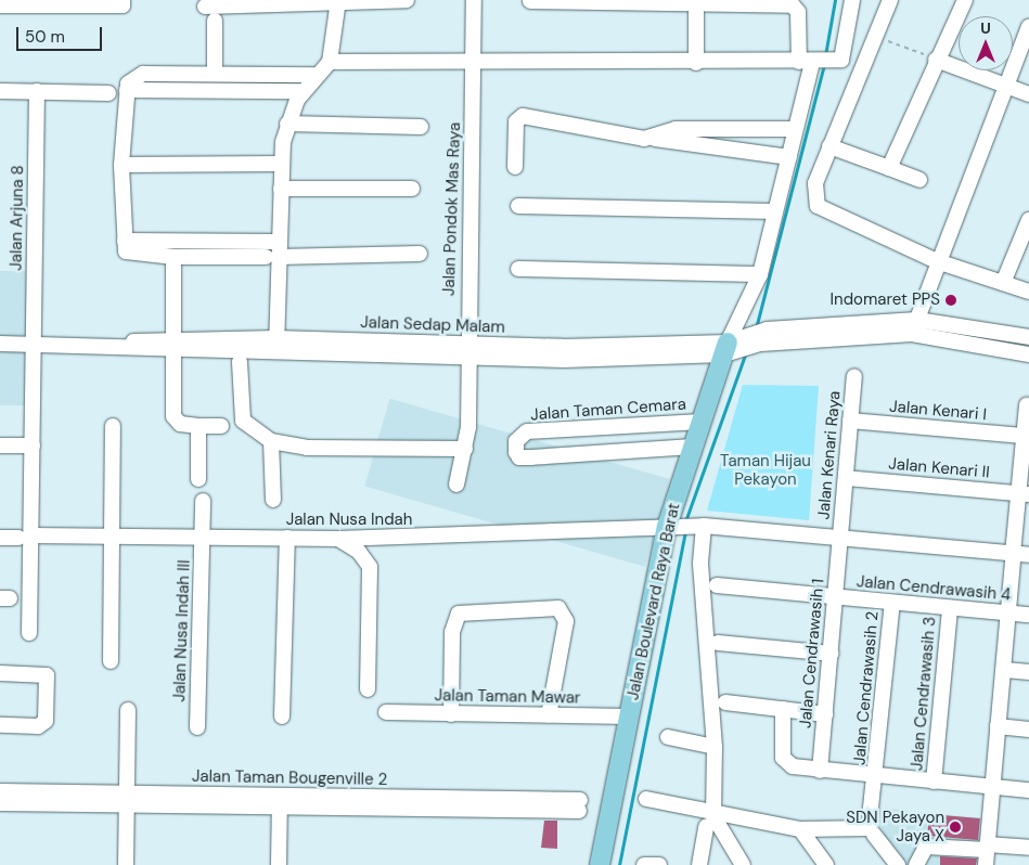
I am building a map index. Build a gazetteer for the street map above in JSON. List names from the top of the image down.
{
  "streets": {
    "main road": ["Jalan Boulevard Raya Barat"],
    "street": [
      "Jalan Pondok Mas Raya",
      "Jalan Arjuna 8",
      "Jalan Sedap Malam",
      "Jalan Taman Cemara",
      "Jalan Kenari I",
      "Jalan Kenari Raya",
      "Jalan Kenari II",
      "Jalan Nusa Indah",
      "Jalan Cendrawasih 4",
      "Jalan Nusa Indah III",
      "Jalan Cendrawasih 1",
      "Jalan Cendrawasih 2",
      "Jalan Cendrawasih 3",
      "Jalan Taman Mawar",
      "Jalan Taman Bougenville 2"
    ]
  },
  "crossings": [
    ["Jalan Pondok Mas Raya", "Jalan Sedap Malam"],
    ["Jalan Arjuna 8", "Jalan Sedap Malam"],
    ["Jalan Arjuna 8", "Jalan Nusa Indah"],
    ["Jalan Sedap Malam", "Jalan Boulevard Raya Barat"],
    ["Jalan Taman Cemara", "Jalan Boulevard Raya Barat"],
    ["Jalan Kenari I", "Jalan Kenari Raya"],
    ["Jalan Kenari Raya", "Jalan Kenari II"],
    ["Jalan Kenari Raya", "Jalan Nusa Indah"],
    ["Jalan Kenari Raya", "Jalan Cendrawasih 1"],
    ["Jalan Nusa Indah", "Jalan Boulevard Raya Barat"],
    ["Jalan Nusa Indah", "Jalan Nusa Indah III"],
    ["Jalan Nusa Indah", "Jalan Cendrawasih 1"],
    ["Jalan Cendrawasih 4", "Jalan Cendrawasih 1"],
    ["Jalan Cendrawasih 4", "Jalan Cendrawasih 2"],
    ["Jalan Cendrawasih 4", "Jalan Cendrawasih 3"],
    ["Jalan Boulevard Raya Barat", "Jalan Taman Mawar"]
  ],
  "parks": ["Taman Hijau Pekayon"],
  "places": ["Indomaret PPS", "SDN Pekayon Jaya X"],
  "scale_bar": "50 m",
  "north": "top"
}
